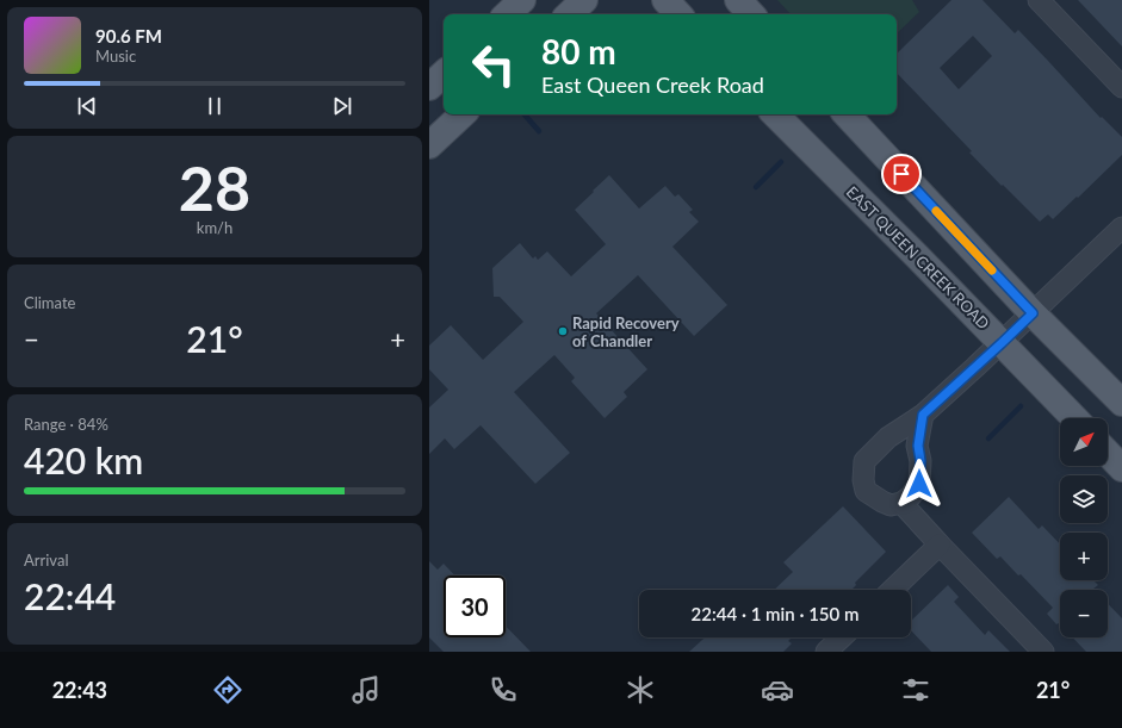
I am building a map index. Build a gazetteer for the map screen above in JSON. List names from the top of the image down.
{
  "streets": {
    "main road": ["EAST QUEEN CREEK ROAD"]
  },
  "places": ["Rapid Recovery of Chandler"],
  "north": "top right",
  "page": {
    "turn": ["80 m", "East Queen Creek Road"],
    "song": ["90.6 FM", "Music"],
    "tile": [
      ["28", "km/h"],
      "Climate",
      ["Range · 84%", "420 km"],
      ["Arrival", "22:44"]
    ],
    "heat": ["−", "21°", "+"],
    "map_buttons": ["+", "−"],
    "limit": "30",
    "trip": "22:44 · 1 min · 150 m",
    "tabs": ["22:43", "21°"]
  }
}
